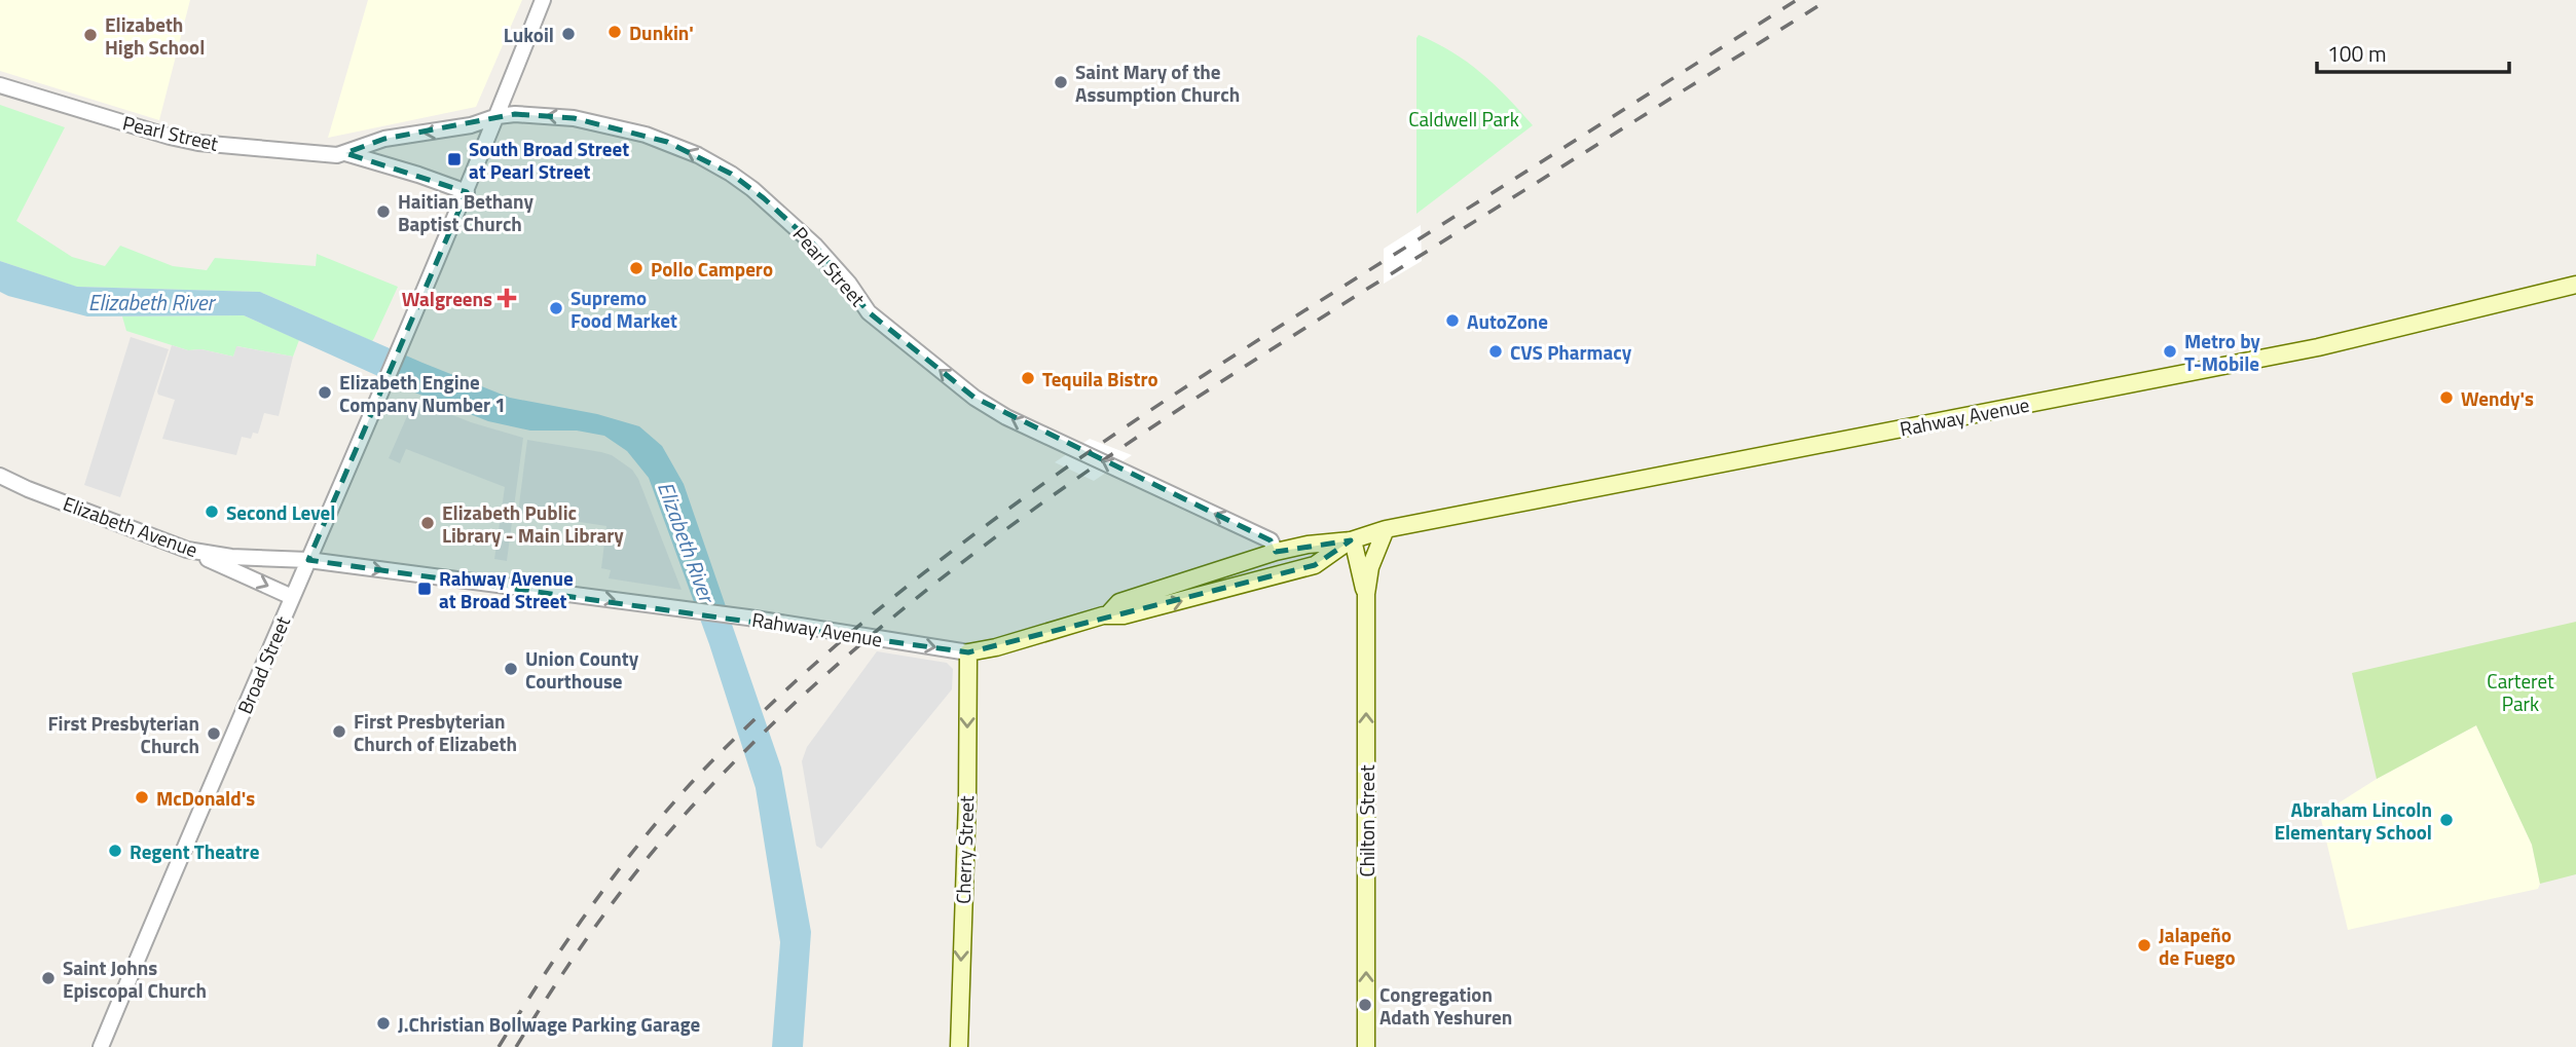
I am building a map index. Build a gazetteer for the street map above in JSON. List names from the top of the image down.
{
  "streets": {
    "main road": ["Rahway Avenue", "Chilton Street", "Cherry Street"],
    "street": ["Pearl Street", "Elizabeth Avenue", "Broad Street"]
  },
  "crossings": [
    ["Pearl Street", "Rahway Avenue"],
    ["Pearl Street", "Broad Street"],
    ["Rahway Avenue", "Elizabeth Avenue"],
    ["Rahway Avenue", "Broad Street"],
    ["Rahway Avenue", "Chilton Street"],
    ["Rahway Avenue", "Cherry Street"],
    ["Elizabeth Avenue", "Broad Street"]
  ],
  "one_way": ["Pearl Street", "Chilton Street", "Cherry Street"],
  "water": ["Elizabeth River"],
  "parks": ["Caldwell Park", "Carteret Park"],
  "places": {
    "other": [
      "Dunkin'",
      "Lukoil",
      "Elizabeth High School",
      "Saint Mary of the Assumption Church",
      "Haitian Bethany Baptist Church",
      "Pollo Campero",
      "Supremo Food Market",
      "AutoZone",
      "CVS Pharmacy",
      "Metro by T-Mobile",
      "Tequila Bistro",
      "Elizabeth Engine Company Number 1",
      "Wendy's",
      "Second Level",
      "Elizabeth Public Library - Main Library",
      "Union County Courthouse",
      "First Presbyterian Church of Elizabeth",
      "First Presbyterian Church",
      "McDonald's",
      "Abraham Lincoln Elementary School",
      "Regent Theatre",
      "Jalapeño de Fuego",
      "Saint Johns Episcopal Church",
      "Congregation Adath Yeshuren",
      "J.Christian Bollwage Parking Garage"
    ],
    "transit": ["South Broad Street at Pearl Street", "Rahway Avenue at Broad Street"],
    "health": ["Walgreens"]
  },
  "scale_bar": "100 m"
}
